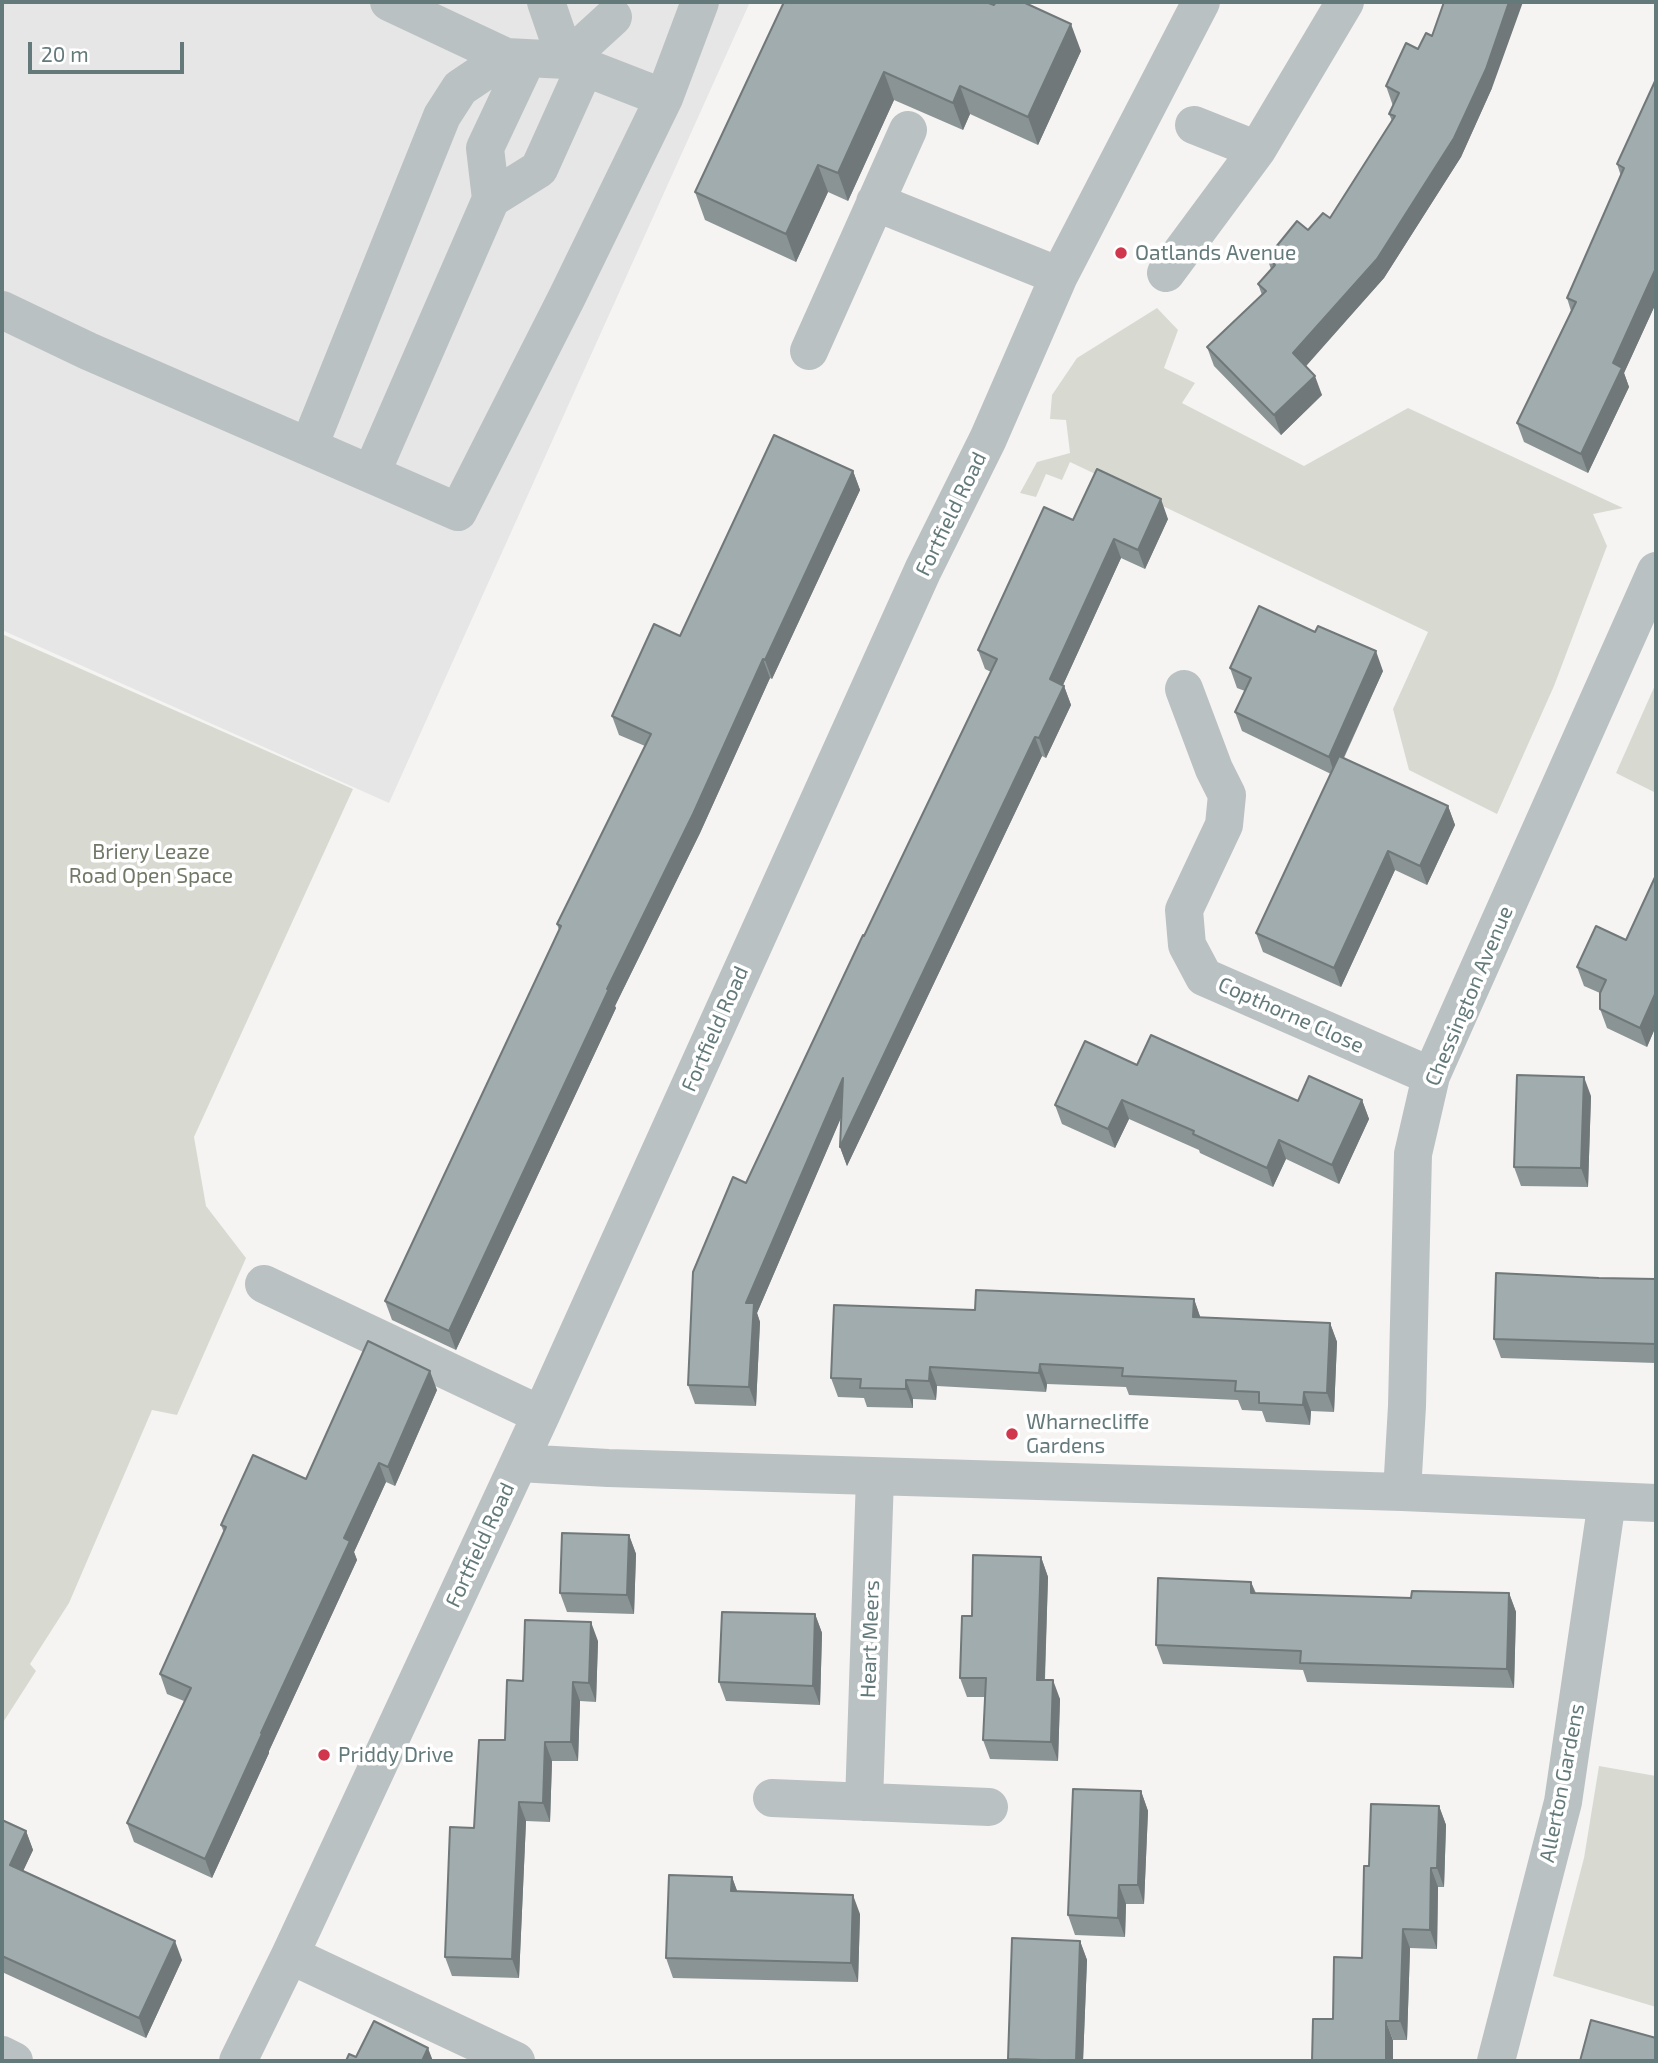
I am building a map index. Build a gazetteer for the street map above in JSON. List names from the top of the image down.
{
  "streets": {
    "street": [
      "Fortfield Road",
      "Chessington Avenue",
      "Copthorne Close",
      "Heart Meers",
      "Allerton Gardens"
    ]
  },
  "crossings": [
    ["Chessington Avenue", "Copthorne Close"]
  ],
  "parks": ["Briery Leaze Road Open Space"],
  "places": ["Oatlands Avenue", "Wharnecliffe Gardens", "Priddy Drive"],
  "scale_bar": "20 m"
}
